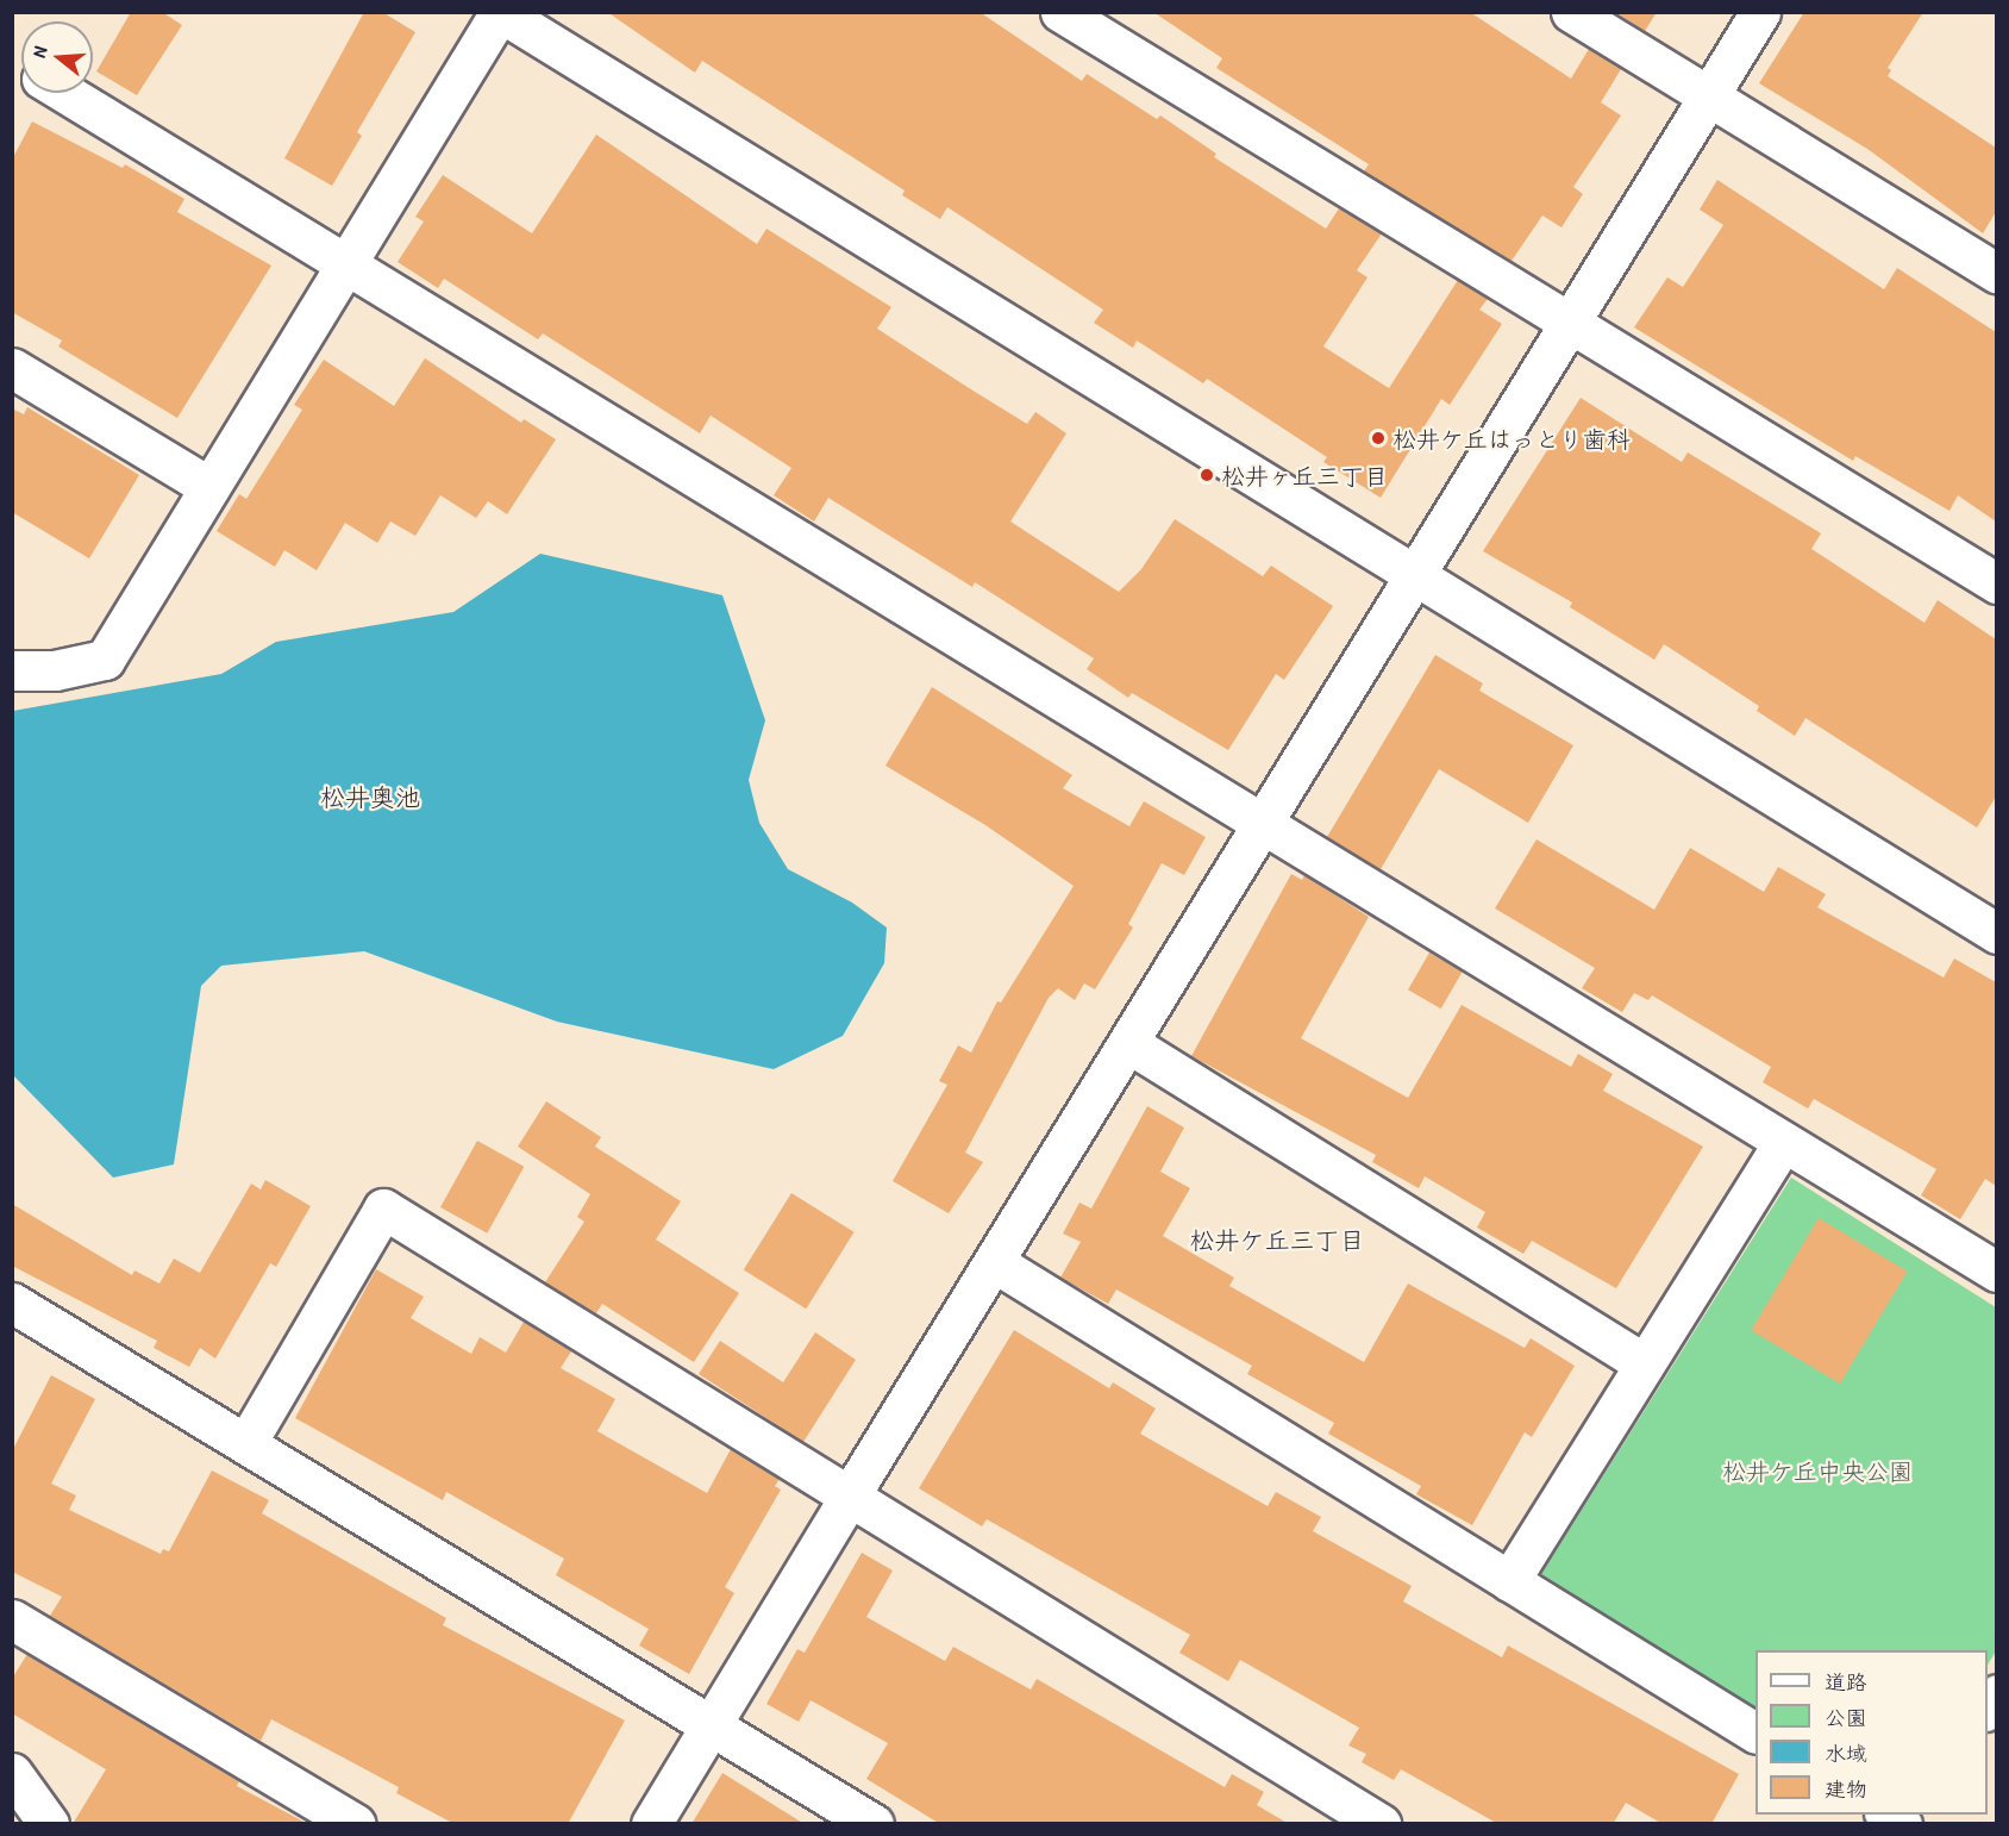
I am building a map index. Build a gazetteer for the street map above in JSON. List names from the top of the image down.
{
  "districts": ["松井奥池", "松井ケ丘三丁目"],
  "parks": ["松井ケ丘中央公園"],
  "places": ["松井ケ丘はっとり歯科", "松井ヶ丘三丁目"],
  "legend": [
    "道路",
    "公園",
    "水域",
    "建物"
  ],
  "north": "left"
}
